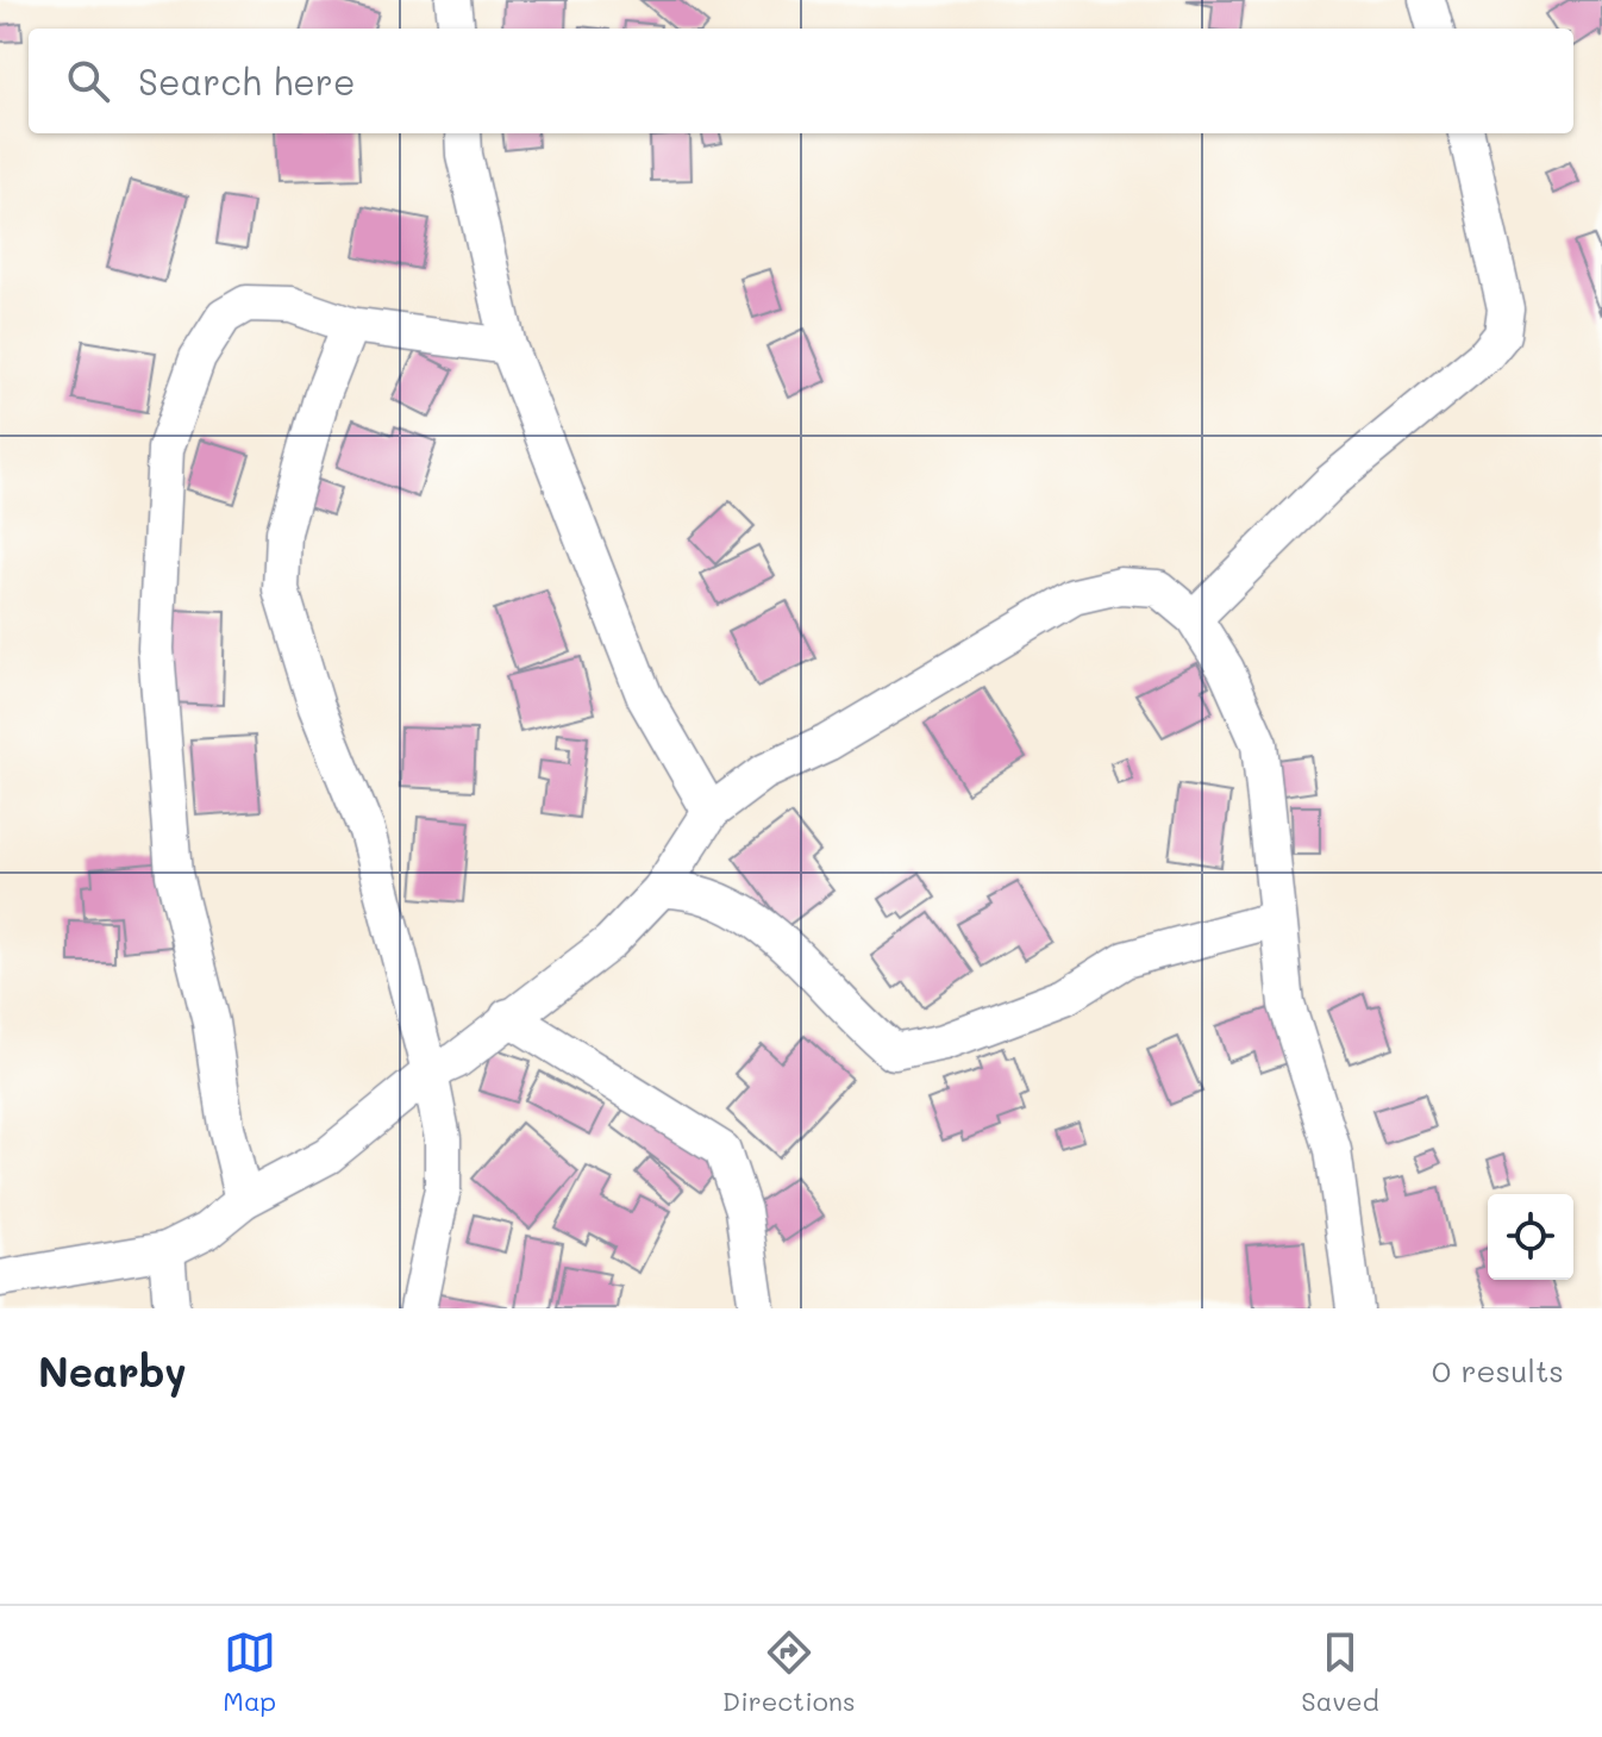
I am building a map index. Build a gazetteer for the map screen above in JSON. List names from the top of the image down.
{
  "page": {
    "search": "Search here",
    "heading": ["Nearby", "0 results"],
    "nav": ["Map", "Directions", "Saved"]
  }
}
